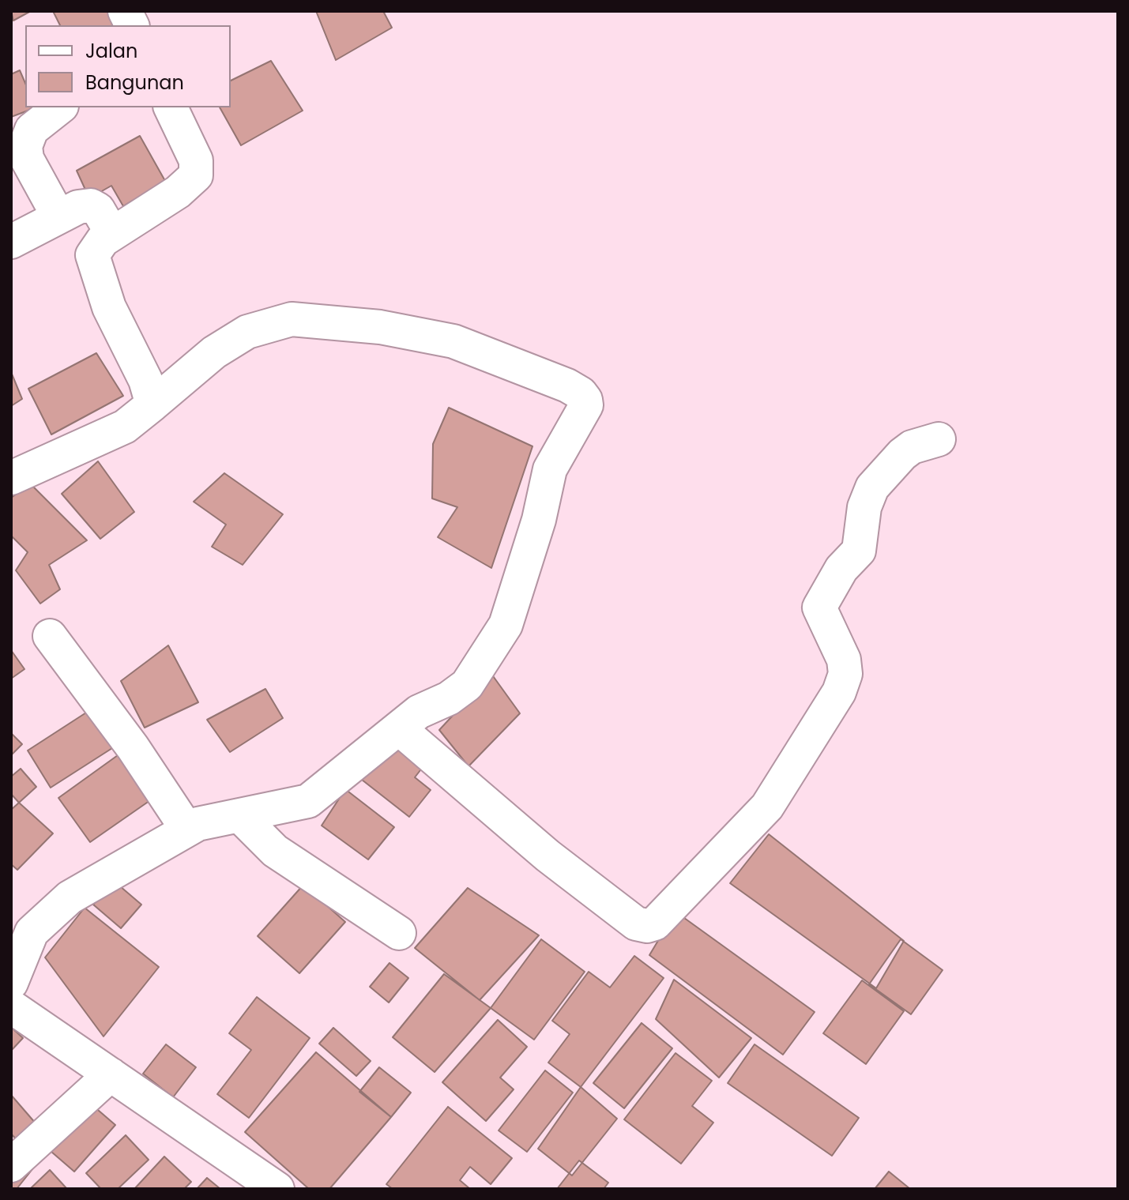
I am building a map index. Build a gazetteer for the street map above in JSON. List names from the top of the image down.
{
  "legend": ["Jalan", "Bangunan"]
}
